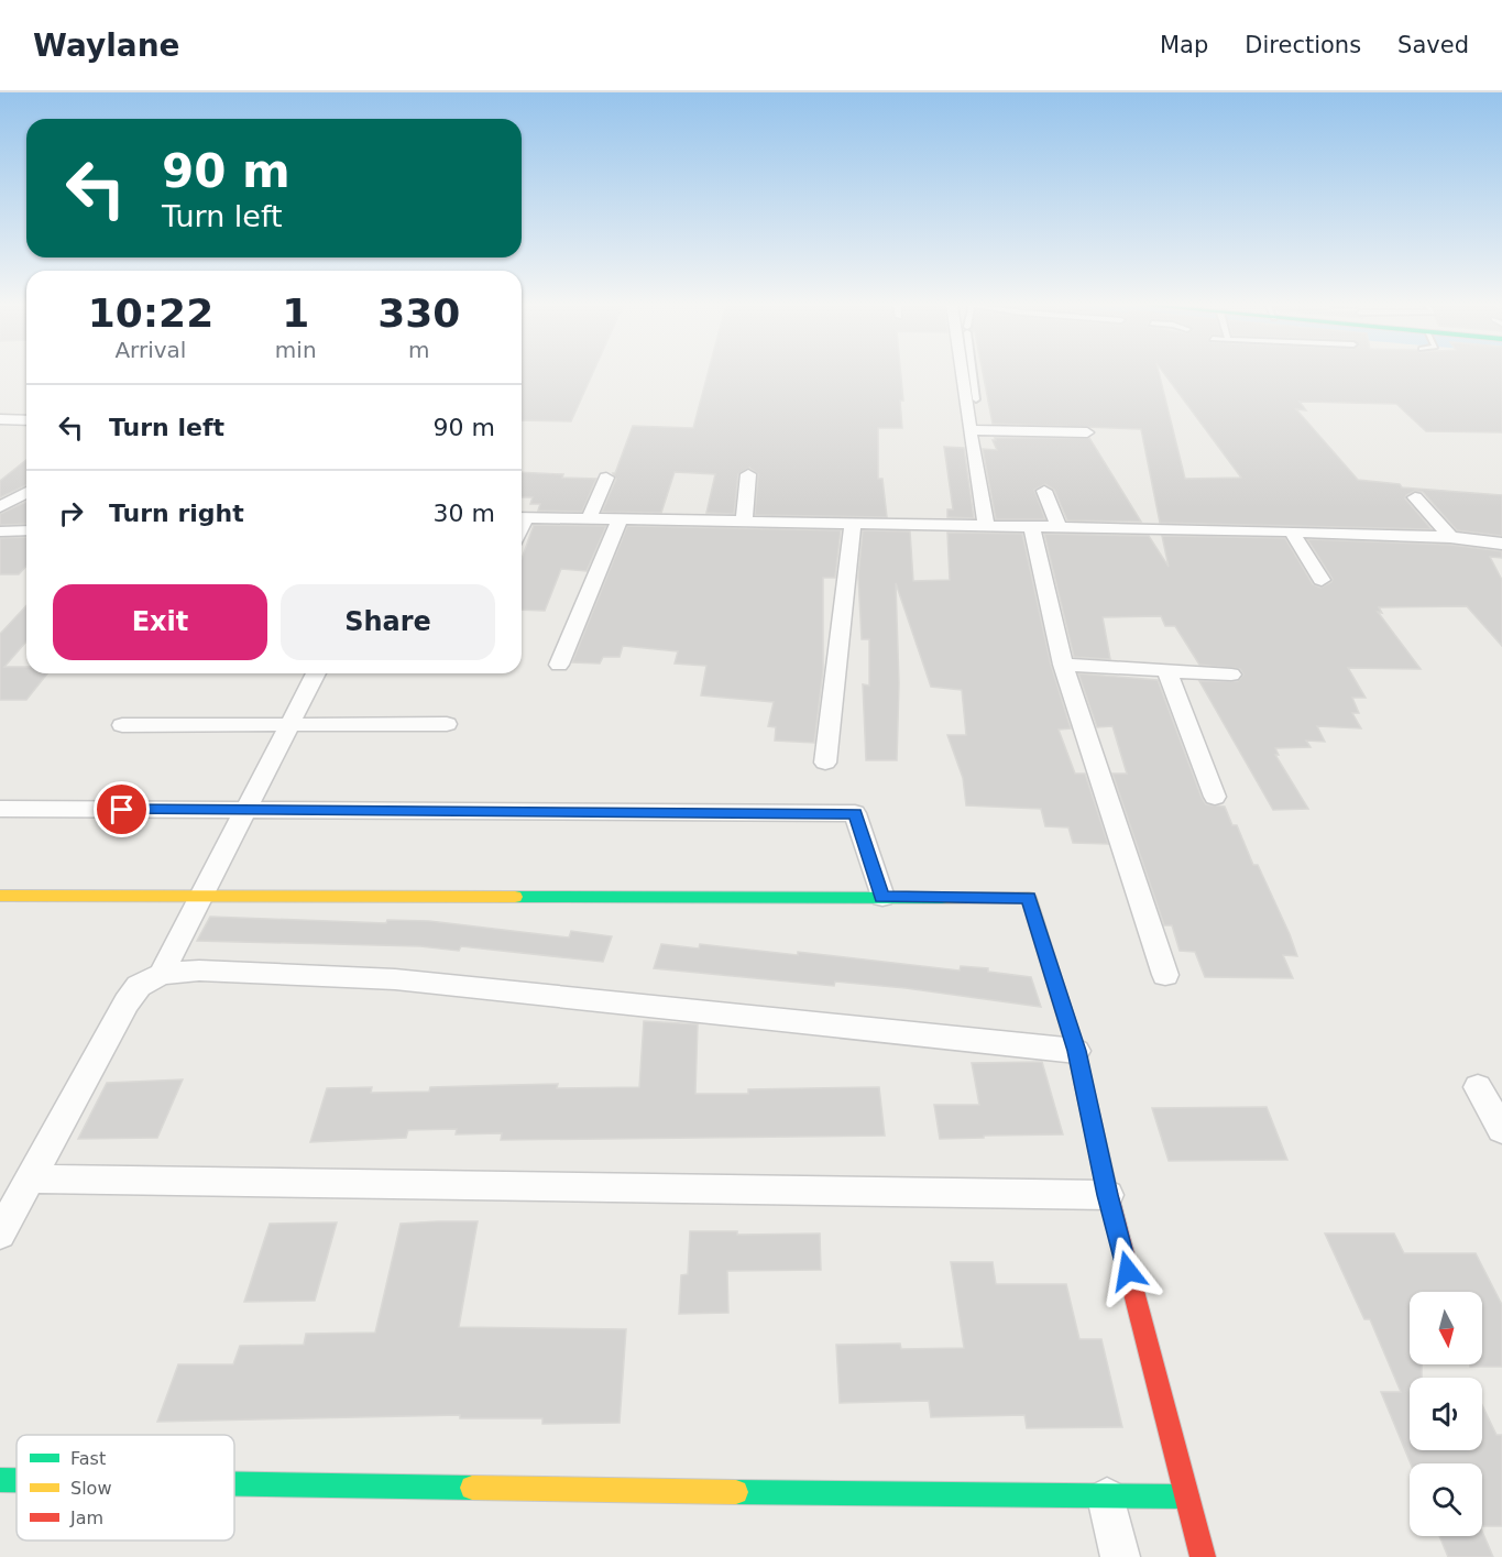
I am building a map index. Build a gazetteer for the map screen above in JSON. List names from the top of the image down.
{
  "legend": ["Fast", "Slow", "Jam"],
  "north": "bottom",
  "page": {
    "header": "Waylane",
    "nav": ["Map", "Directions", "Saved"],
    "turn": ["90 m", "Turn left"],
    "eta": [
      "10:22",
      "Arrival",
      "1",
      "min",
      "330",
      "m"
    ],
    "list": [
      {
        "name": "Turn left",
        "value": "90 m"
      },
      {
        "name": "Turn right",
        "value": "30 m"
      }
    ],
    "buttons": ["Exit", "Share"]
  }
}
